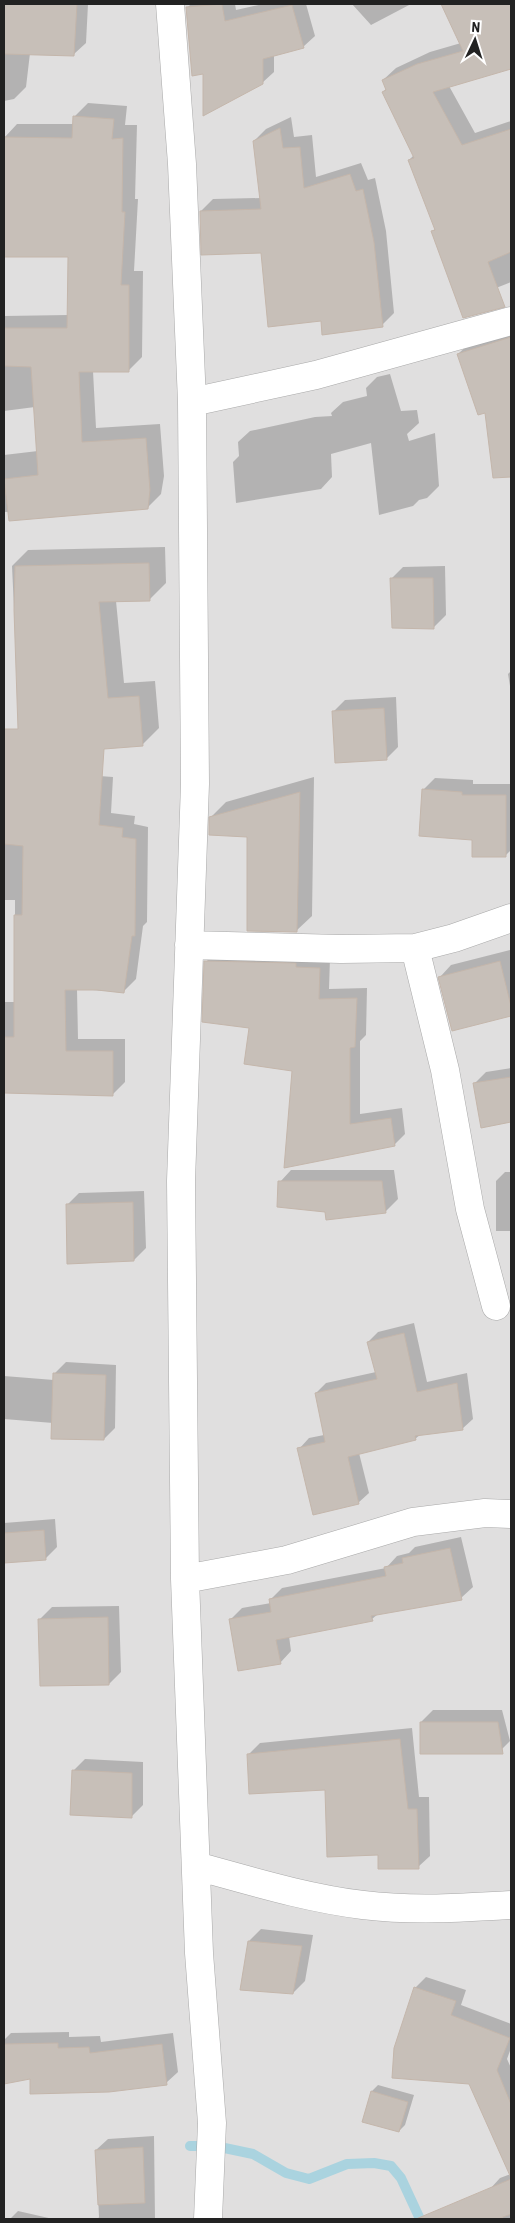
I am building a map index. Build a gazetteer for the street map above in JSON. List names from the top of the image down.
{
  "north": "top"
}
